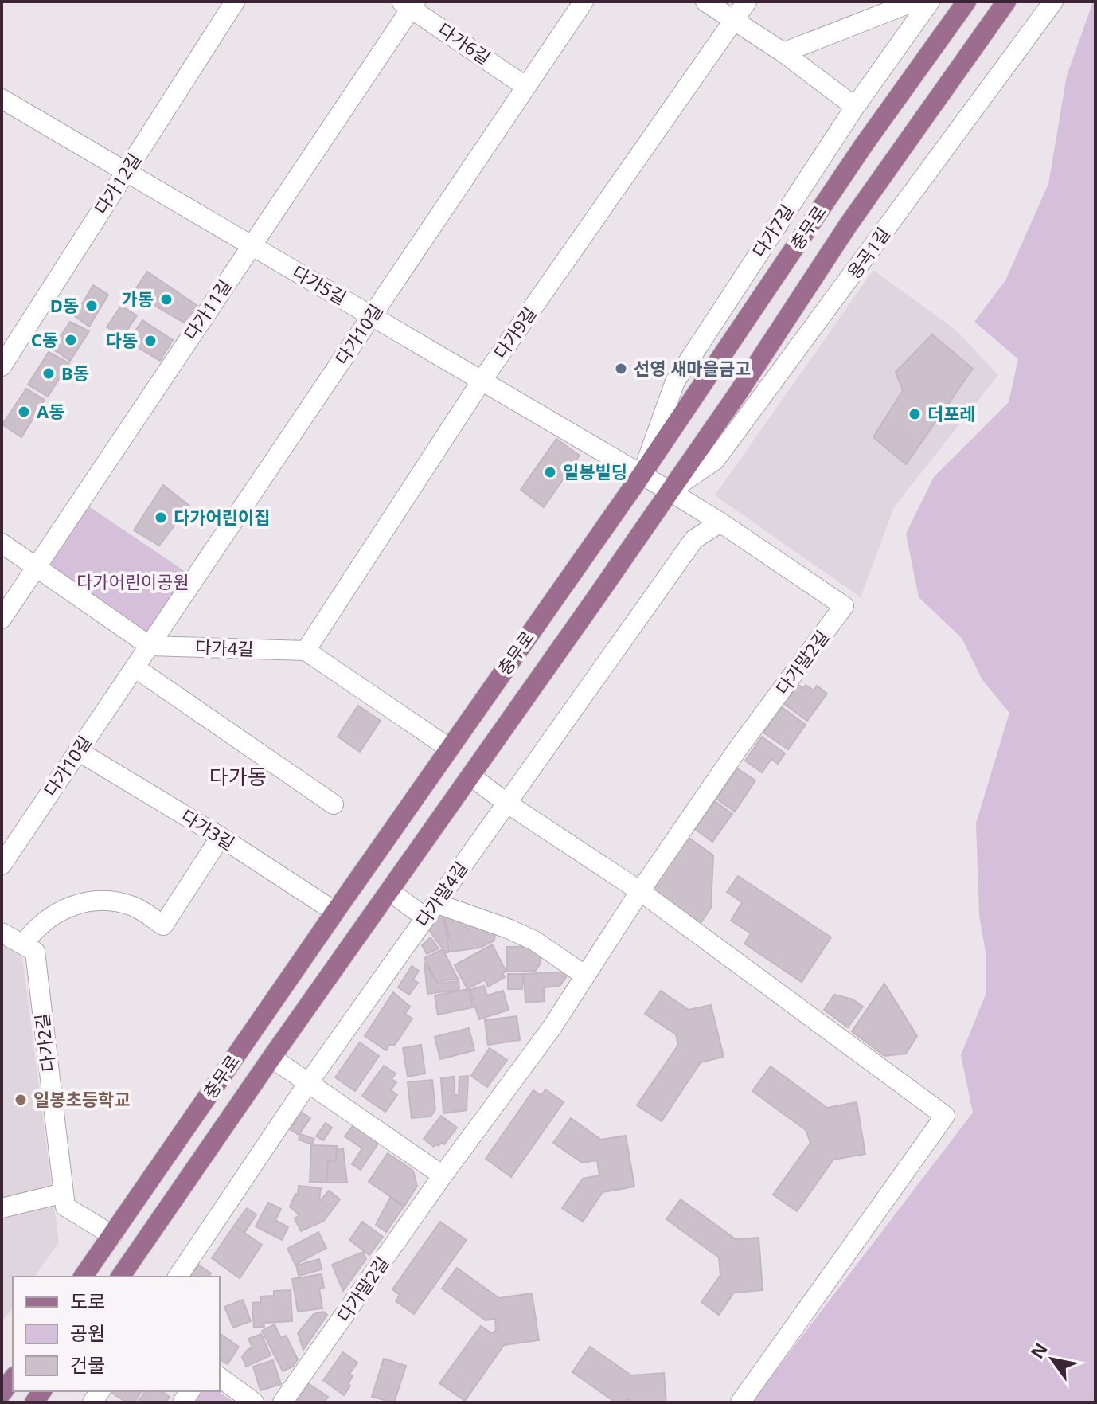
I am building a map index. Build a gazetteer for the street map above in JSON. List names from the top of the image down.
{
  "streets": {
    "main road": ["충무로"],
    "street": [
      "다가6길",
      "다가12길",
      "다가7길",
      "용곡1길",
      "다가5길",
      "다가11길",
      "다가9길",
      "다가10길",
      "다가4길",
      "다가말2길",
      "다가3길",
      "다가말4길",
      "다가2길"
    ]
  },
  "crossings": [
    ["다가6길", "다가11길"],
    ["다가6길", "다가10길"],
    ["다가12길", "다가5길"],
    ["충무로", "다가7길"],
    ["충무로", "용곡1길"],
    ["충무로", "다가5길"],
    ["충무로", "다가말2길"],
    ["충무로", "다가3길"],
    ["충무로", "다가2길"],
    ["다가7길", "다가5길"],
    ["용곡1길", "다가5길"],
    ["용곡1길", "다가말2길"],
    ["다가5길", "다가11길"],
    ["다가5길", "다가9길"],
    ["다가5길", "다가10길"],
    ["다가5길", "다가말2길"],
    ["다가9길", "다가4길"],
    ["다가10길", "다가4길"],
    ["다가10길", "다가3길"],
    ["다가말2길", "다가말4길"]
  ],
  "districts": ["다가동"],
  "parks": ["다가어린이공원"],
  "places": [
    "가동",
    "D동",
    "C동",
    "다동",
    "선영 새마을금고",
    "B동",
    "A동",
    "더포레",
    "일봉빌딩",
    "다가어린이집",
    "일봉초등학교"
  ],
  "legend": ["도로", "공원", "건물"],
  "north": "top left"
}
